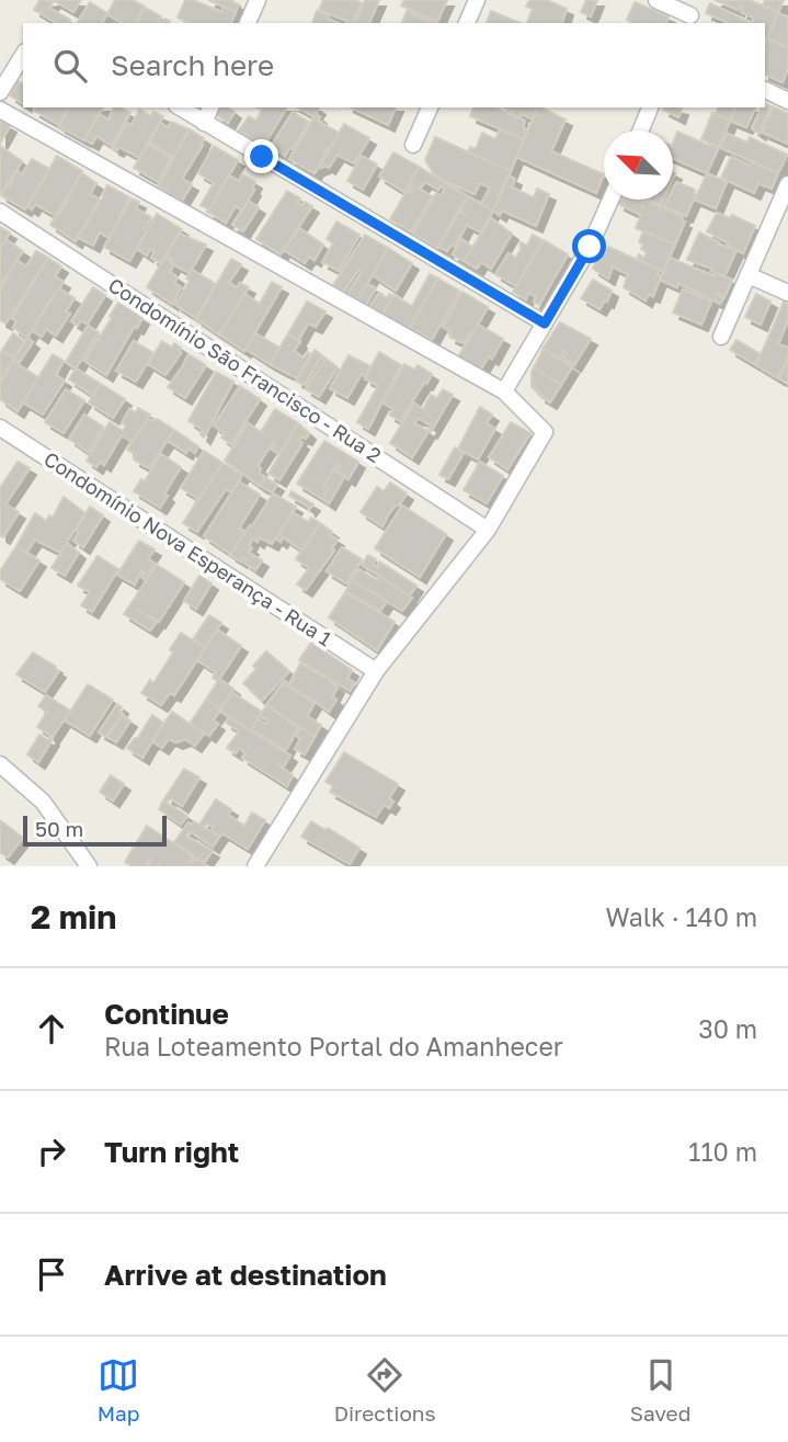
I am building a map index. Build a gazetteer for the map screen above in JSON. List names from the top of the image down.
{
  "streets": {
    "street": ["Condomínio São Francisco - Rua 2", "Condomínio Nova Esperança - Rua 1"]
  },
  "scale_bar": "50 m",
  "north": "top left",
  "page": {
    "search": "Search here",
    "scale": "50 m",
    "heading": ["2 min", "Walk · 140 m"],
    "list": [
      ["Continue", "Rua Loteamento Portal do Amanhecer", "30 m"],
      ["Turn right", "110 m"],
      "Arrive at destination"
    ],
    "nav": ["Map", "Directions", "Saved"]
  }
}
